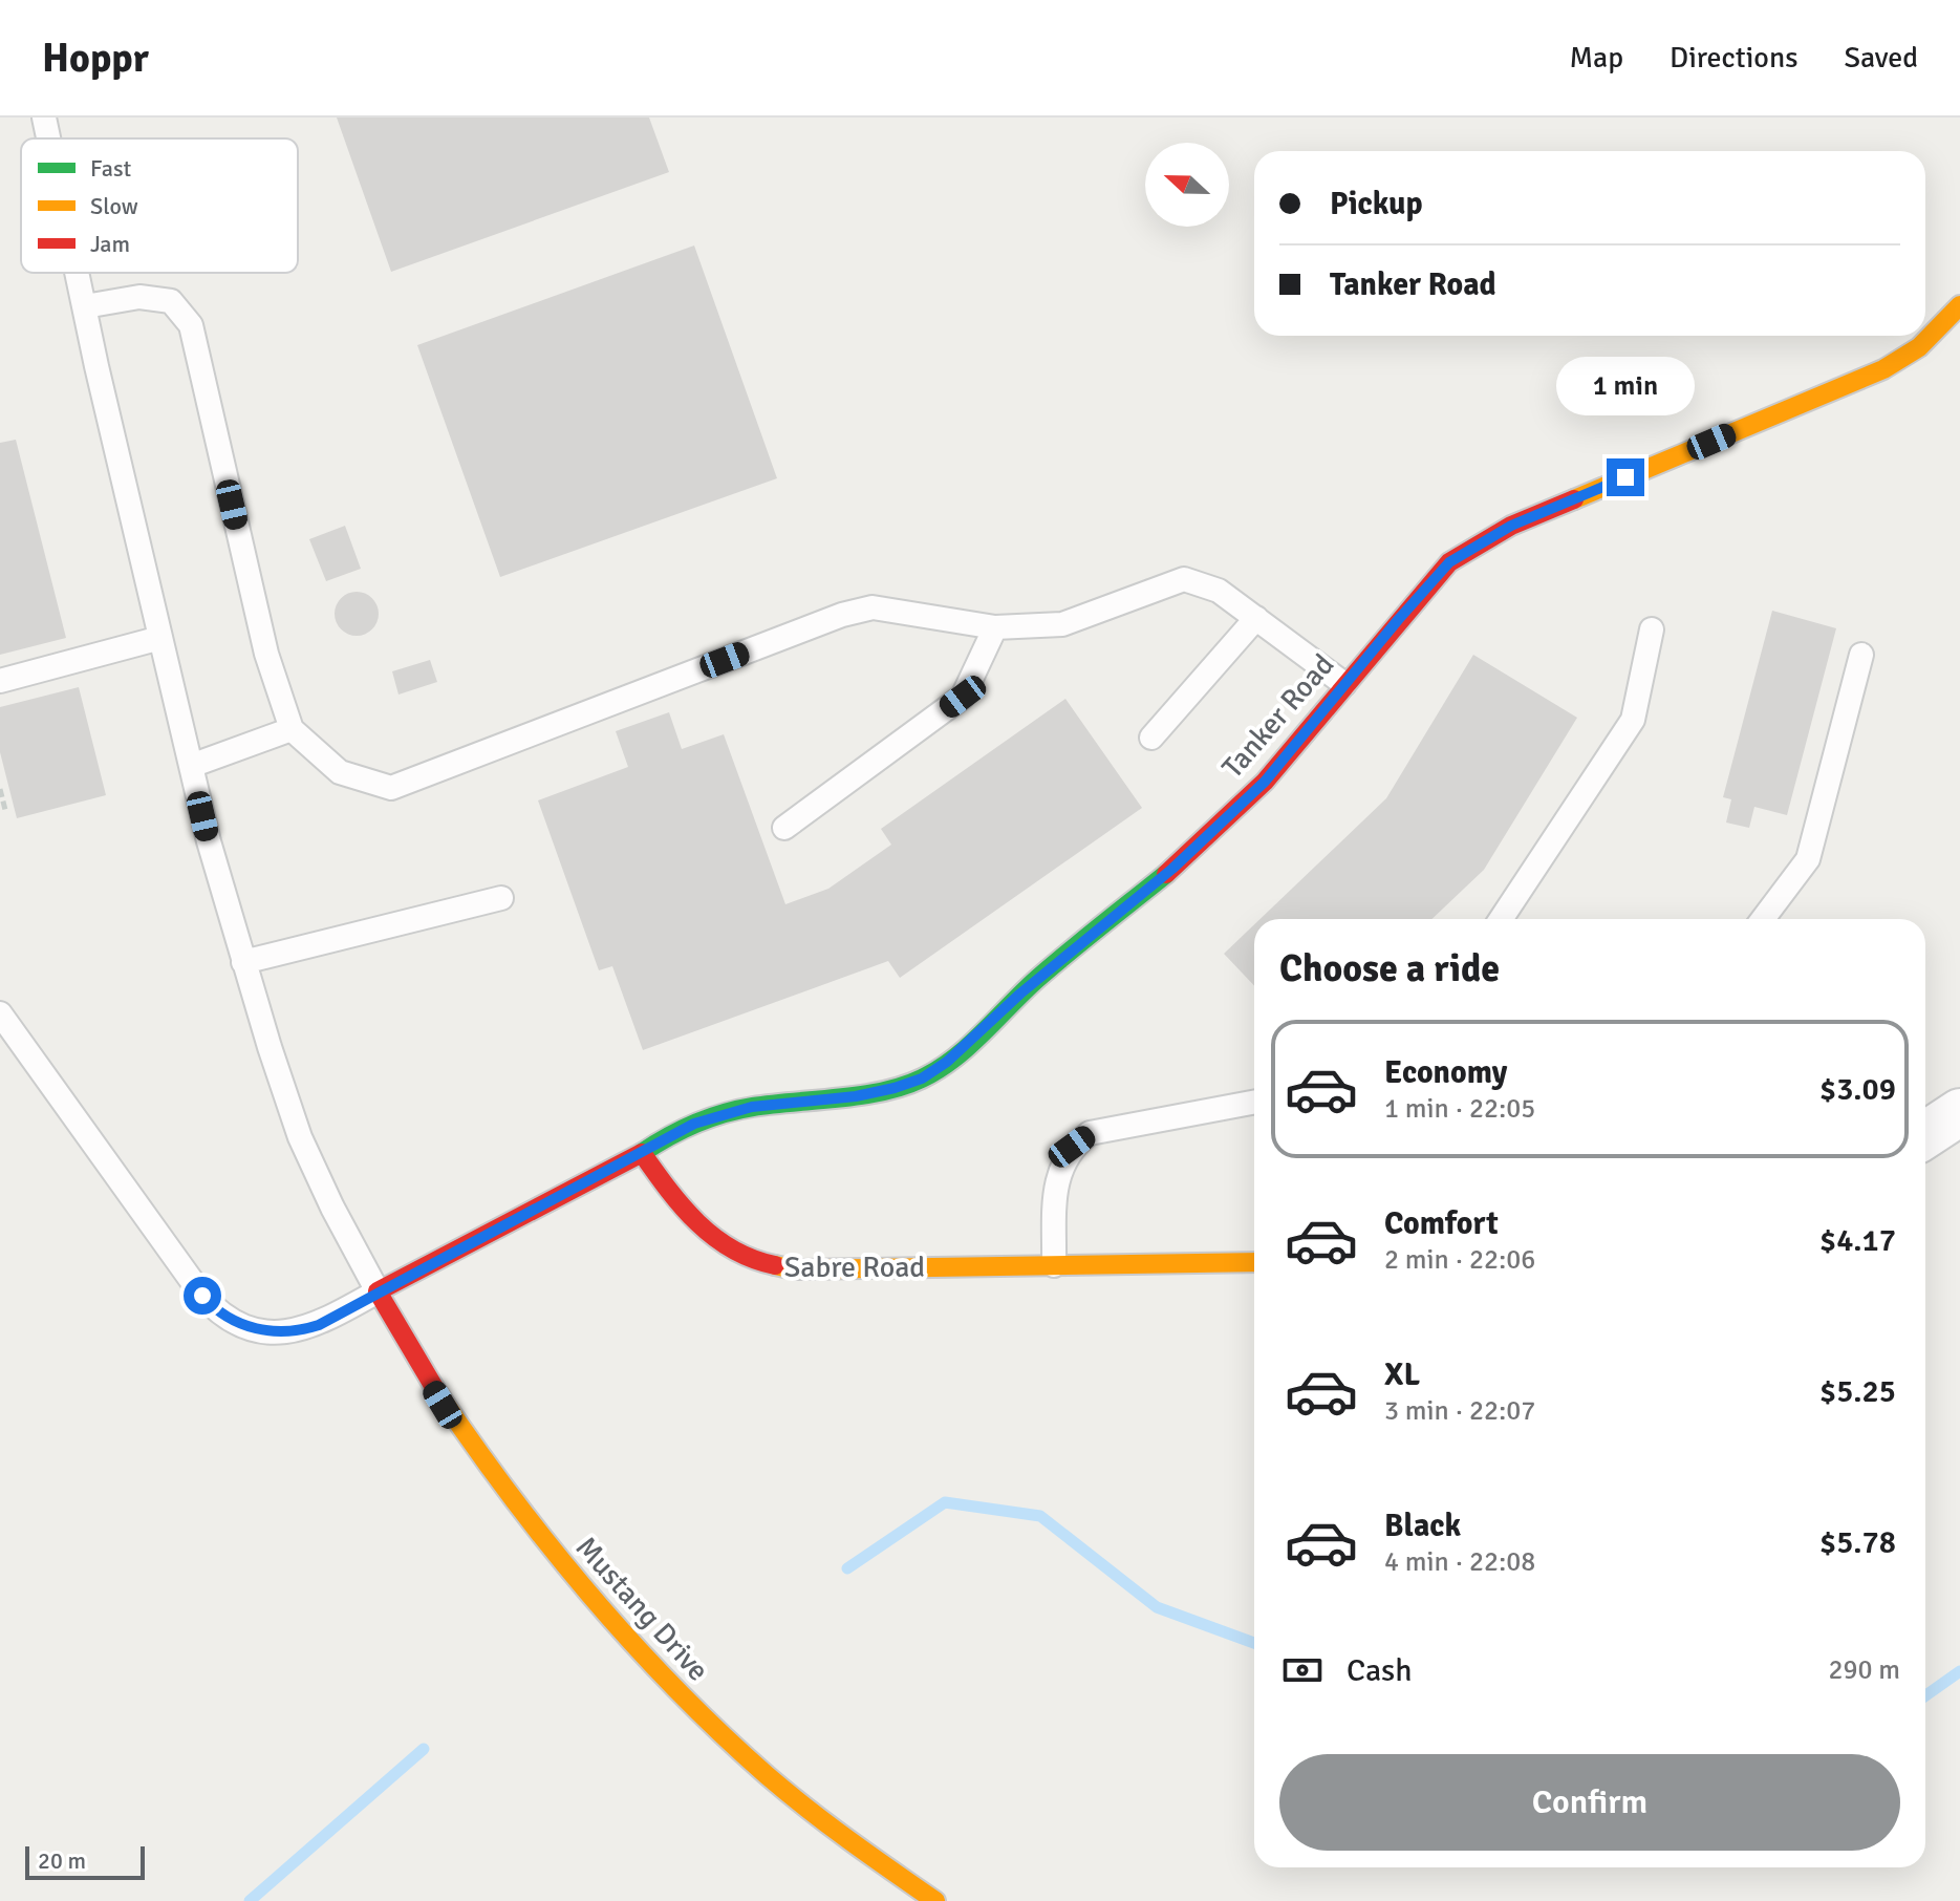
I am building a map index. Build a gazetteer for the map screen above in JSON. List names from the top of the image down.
{
  "streets": {
    "street": ["Tanker Road", "Sabre Road", "Mustang Drive"]
  },
  "crossings": [
    ["Tanker Road", "Sabre Road"]
  ],
  "legend": ["Fast", "Slow", "Jam"],
  "scale_bar": "20 m",
  "north": "left",
  "page": {
    "header": "Hoppr",
    "nav": ["Map", "Directions", "Saved"],
    "banner": ["Pickup", "Tanker Road"],
    "bubble": "1 min",
    "heading": "Choose a ride",
    "list": [
      {
        "name": "Economy",
        "note": "1 min · 22:05",
        "value": "$3.09"
      },
      {
        "name": "Comfort",
        "note": "2 min · 22:06",
        "value": "$4.17"
      },
      {
        "name": "XL",
        "note": "3 min · 22:07",
        "value": "$5.25"
      },
      {
        "name": "Black",
        "note": "4 min · 22:08",
        "value": "$5.78"
      }
    ],
    "pay": ["Cash", "290 m"],
    "buttons": "Confirm",
    "scale": "20 m"
  }
}
